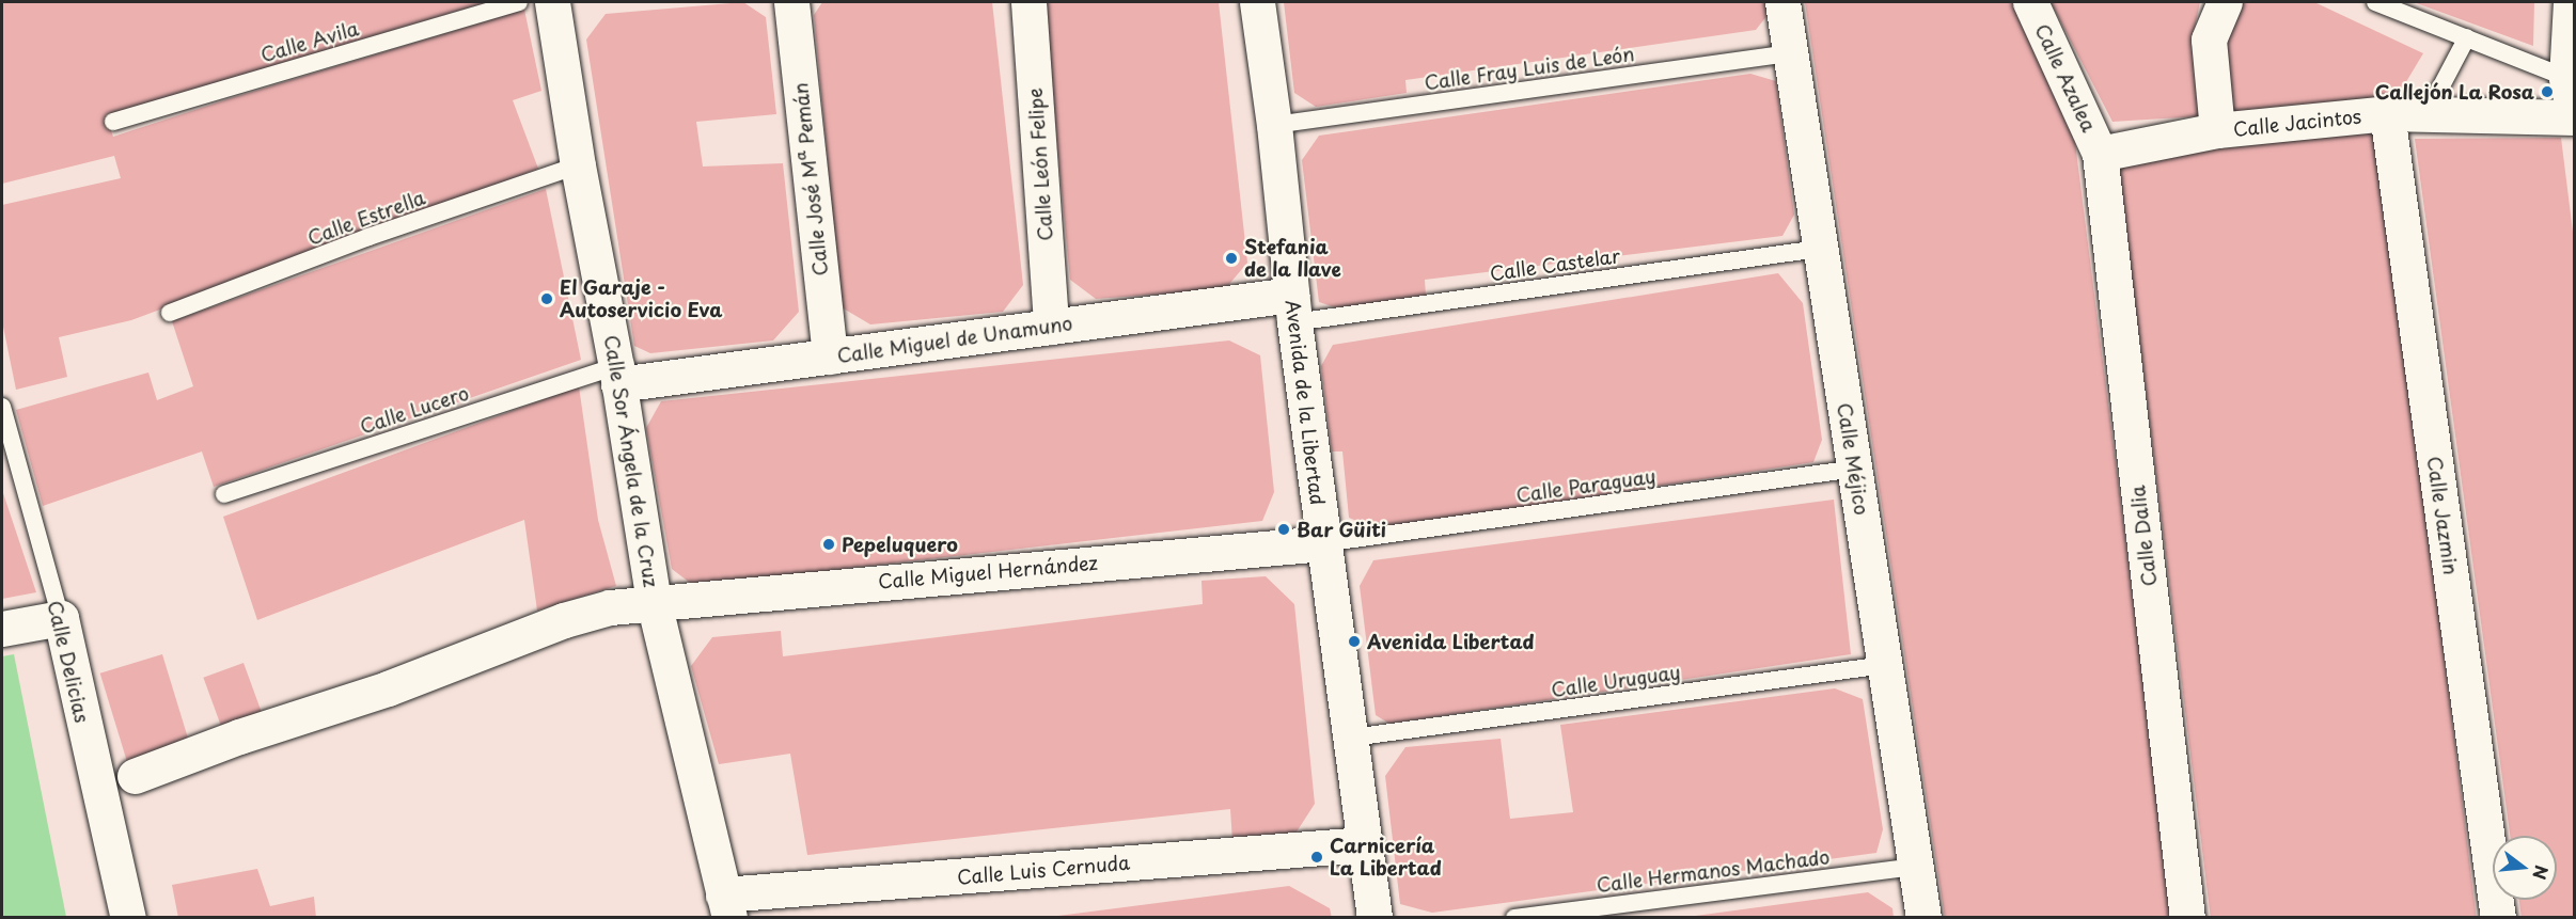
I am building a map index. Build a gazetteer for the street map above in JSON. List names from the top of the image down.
{
  "streets": {
    "street": [
      "Calle Azalea",
      "Calle Jacintos",
      "Calle León Felipe",
      "Calle José Mª Pemán",
      "Calle Miguel de Unamuno",
      "Avenida de la Libertad",
      "Calle Méjico",
      "Calle Sor Ángela de la Cruz",
      "Calle Jazmin",
      "Calle Dalia",
      "Calle Miguel Hernández",
      "Calle Delicias",
      "Calle Luis Cernuda"
    ],
    "lane": [
      "Calle Avila",
      "Calle Fray Luis de León",
      "Calle Estrella",
      "Calle Castelar",
      "Calle Lucero",
      "Calle Paraguay",
      "Calle Uruguay",
      "Calle Hermanos Machado"
    ]
  },
  "crossings": [
    ["Calle Fray Luis de León", "Avenida de la Libertad"],
    ["Calle Fray Luis de León", "Calle Méjico"],
    ["Calle Azalea", "Calle Jacintos"],
    ["Calle Azalea", "Calle Dalia"],
    ["Calle Jacintos", "Calle Jazmin"],
    ["Calle Jacintos", "Calle Dalia"],
    ["Calle León Felipe", "Calle Miguel de Unamuno"],
    ["Calle José Mª Pemán", "Calle Miguel de Unamuno"],
    ["Calle Estrella", "Calle Sor Ángela de la Cruz"],
    ["Calle Castelar", "Calle Miguel de Unamuno"],
    ["Calle Castelar", "Avenida de la Libertad"],
    ["Calle Castelar", "Calle Méjico"],
    ["Calle Miguel de Unamuno", "Avenida de la Libertad"],
    ["Calle Miguel de Unamuno", "Calle Lucero"],
    ["Calle Miguel de Unamuno", "Calle Sor Ángela de la Cruz"],
    ["Avenida de la Libertad", "Calle Paraguay"],
    ["Avenida de la Libertad", "Calle Miguel Hernández"],
    ["Avenida de la Libertad", "Calle Uruguay"],
    ["Avenida de la Libertad", "Calle Luis Cernuda"],
    ["Calle Lucero", "Calle Sor Ángela de la Cruz"],
    ["Calle Méjico", "Calle Paraguay"],
    ["Calle Méjico", "Calle Uruguay"],
    ["Calle Méjico", "Calle Hermanos Machado"],
    ["Calle Sor Ángela de la Cruz", "Calle Miguel Hernández"],
    ["Calle Sor Ángela de la Cruz", "Calle Luis Cernuda"],
    ["Calle Paraguay", "Calle Miguel Hernández"]
  ],
  "places": [
    "Callejón La Rosa",
    "Stefania de la llave",
    "El Garaje - Autoservicio Eva",
    "Bar Güiti",
    "Pepeluquero",
    "Avenida Libertad",
    "Carnicería La Libertad"
  ],
  "north": "right"
}
